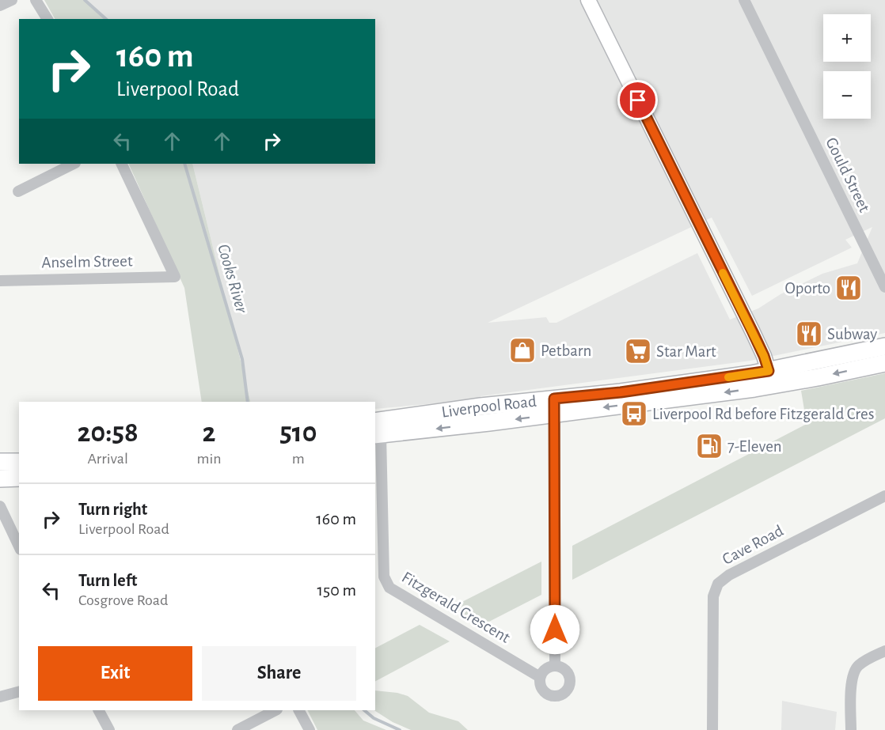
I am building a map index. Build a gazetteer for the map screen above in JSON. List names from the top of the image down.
{
  "streets": {
    "highway": ["Liverpool Road"],
    "street": [
      "Gould Street",
      "Anselm Street",
      "Cave Road",
      "Fitzgerald Crescent"
    ]
  },
  "crossings": [
    ["Liverpool Road", "Fitzgerald Crescent"]
  ],
  "water": ["Cooks River"],
  "places": {
    "restaurant": ["Oporto", "Subway"],
    "shop": ["Petbarn"],
    "supermarket": ["Star Mart"],
    "bus stop": ["Liverpool Rd before Fitzgerald Cres"],
    "fuel station": ["7-Eleven"]
  },
  "page": {
    "map_buttons": ["+", "−"],
    "turn": ["160 m", "Liverpool Road"],
    "eta": [
      "20:58",
      "Arrival",
      "2",
      "min",
      "510",
      "m"
    ],
    "list": [
      {
        "name": "Turn right",
        "note": "Liverpool Road",
        "value": "160 m"
      },
      {
        "name": "Turn left",
        "note": "Cosgrove Road",
        "value": "150 m"
      }
    ],
    "buttons": ["Exit", "Share"]
  }
}
